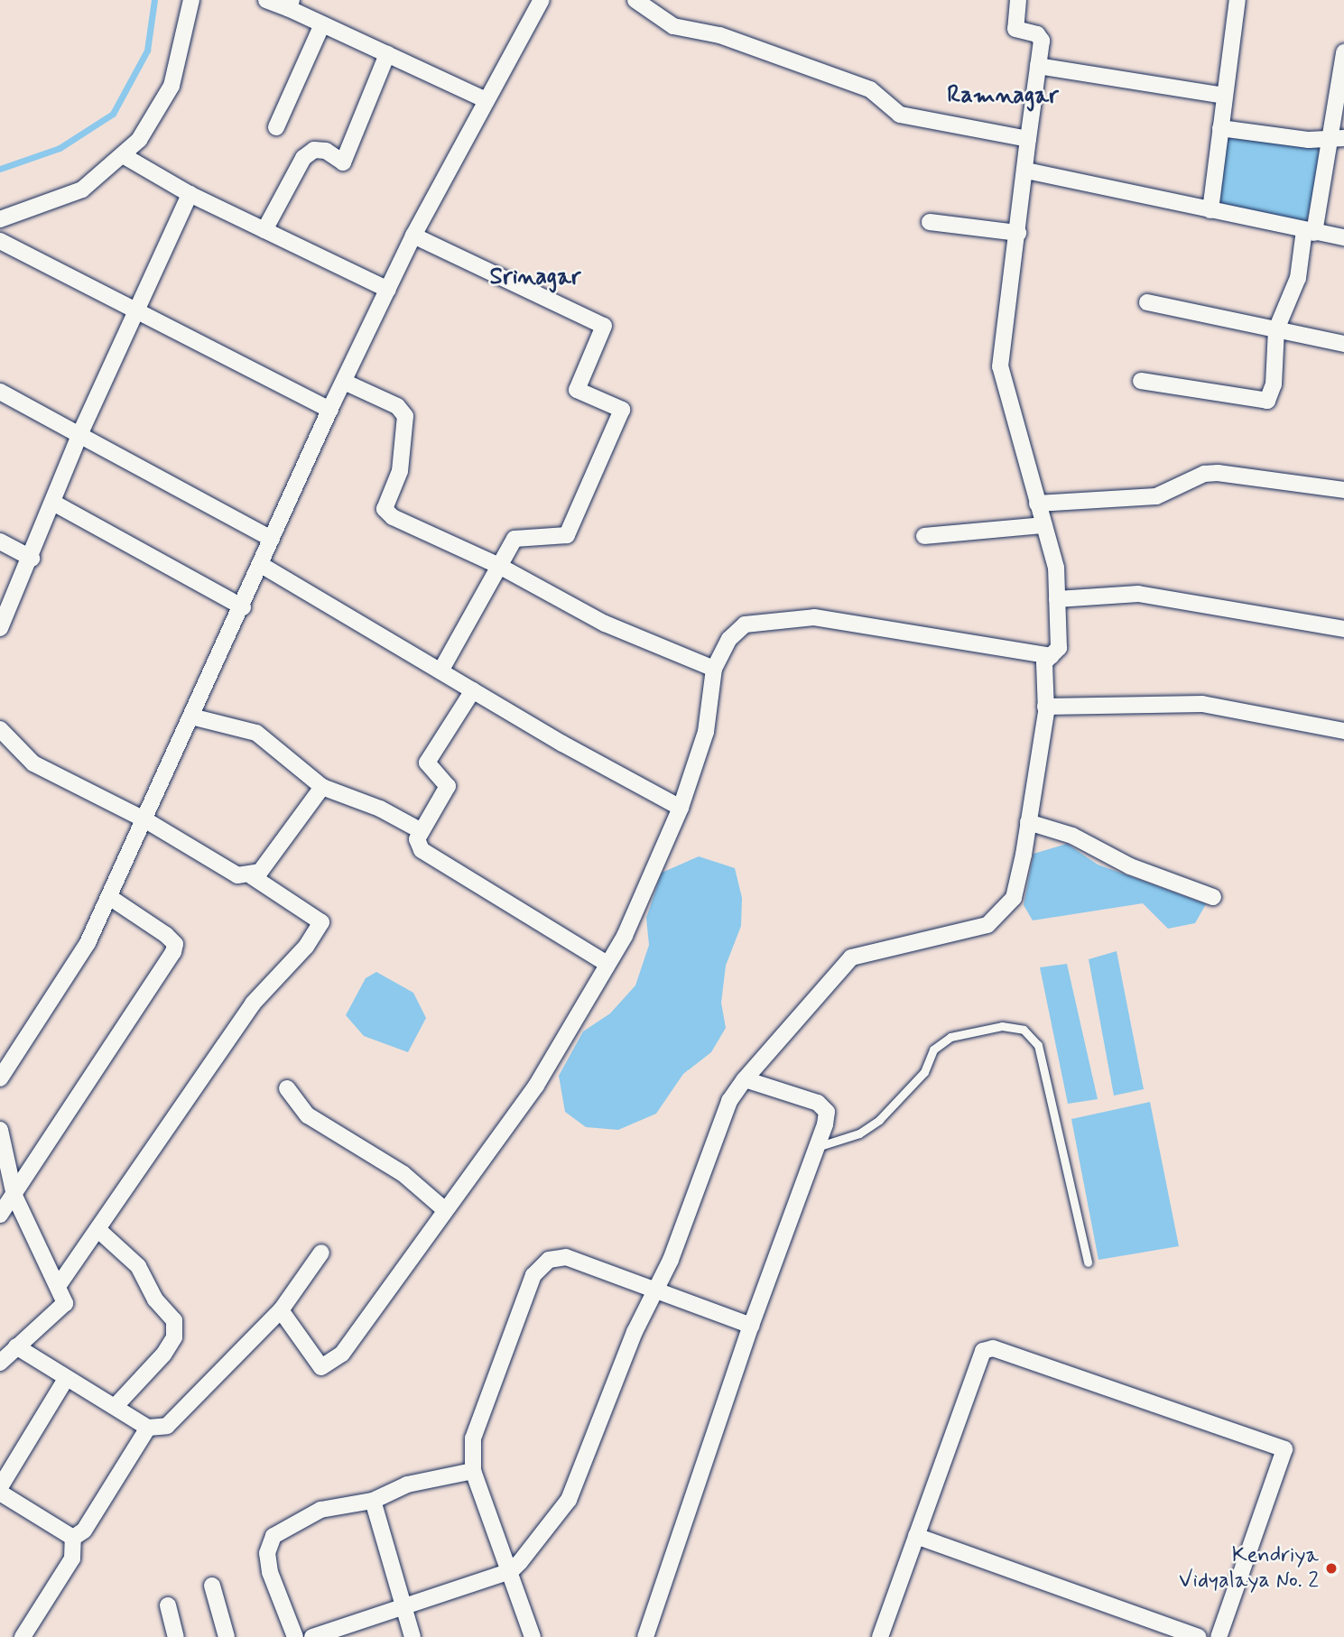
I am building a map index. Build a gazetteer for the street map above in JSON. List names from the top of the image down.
{
  "districts": ["Ramnagar", "Srinagar"],
  "places": ["Kendriya Vidyalaya No. 2"]
}
